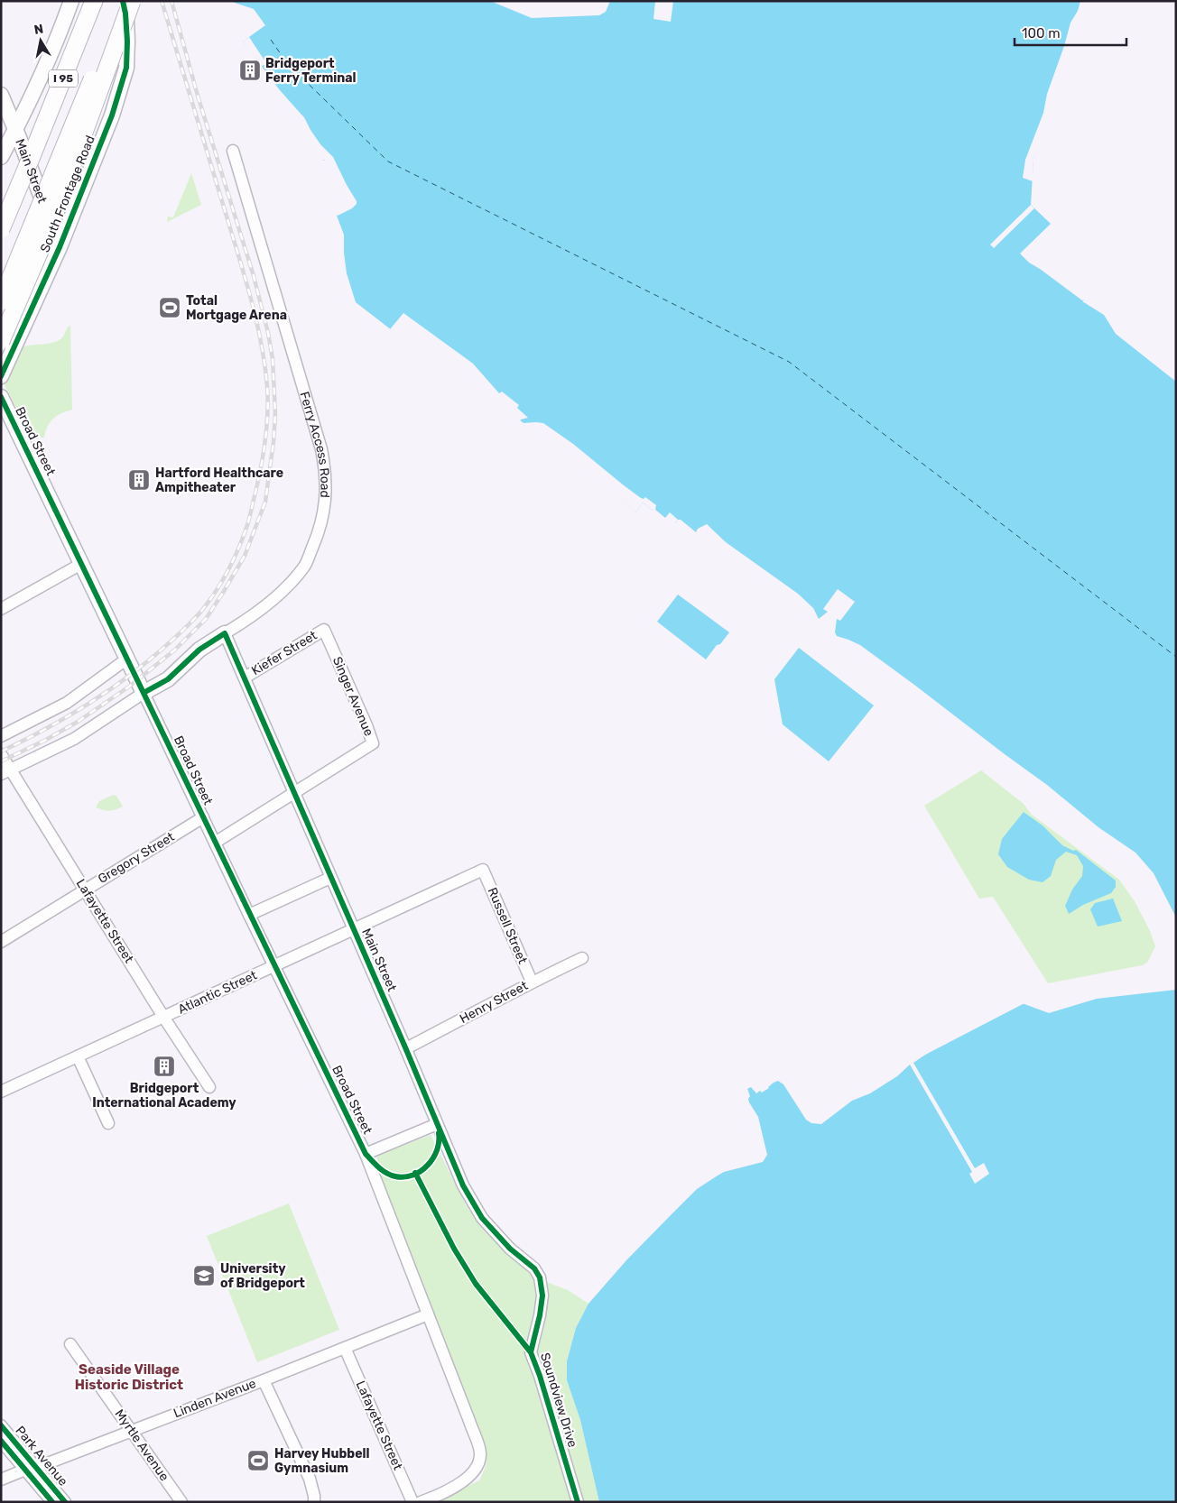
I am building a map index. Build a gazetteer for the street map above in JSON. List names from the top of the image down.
{
  "streets": {
    "highway": ["I 95"],
    "main road": [
      "Main Street",
      "South Frontage Road",
      "Broad Street",
      "Ferry Access Road"
    ],
    "street": [
      "Kiefer Street",
      "Singer Avenue",
      "Gregory Street",
      "Lafayette Street",
      "Russell Street",
      "Atlantic Street",
      "Henry Street",
      "Linden Avenue",
      "Soundview Drive",
      "Myrtle Avenue",
      "Park Avenue"
    ]
  },
  "crossings": [
    ["I 95", "South Frontage Road"],
    ["Main Street", "South Frontage Road"],
    ["Main Street", "Ferry Access Road"],
    ["Main Street", "Kiefer Street"],
    ["Main Street", "Singer Avenue"],
    ["Main Street", "Atlantic Street"],
    ["Main Street", "Henry Street"],
    ["Main Street", "Soundview Drive"],
    ["Broad Street", "Ferry Access Road"],
    ["Broad Street", "Gregory Street"],
    ["Broad Street", "Atlantic Street"],
    ["Broad Street", "Linden Avenue"],
    ["Kiefer Street", "Singer Avenue"],
    ["Gregory Street", "Lafayette Street"],
    ["Lafayette Street", "Atlantic Street"],
    ["Lafayette Street", "Linden Avenue"],
    ["Russell Street", "Atlantic Street"],
    ["Russell Street", "Henry Street"],
    ["Linden Avenue", "Myrtle Avenue"],
    ["Linden Avenue", "Park Avenue"]
  ],
  "districts": ["Seaside Village Historic District"],
  "places": {
    "building": ["Bridgeport Ferry Terminal", "Hartford Healthcare Ampitheater", "Bridgeport International Academy"],
    "sports": ["Total Mortgage Arena", "Harvey Hubbell Gymnasium"],
    "school or university": ["University of Bridgeport"]
  },
  "scale_bar": "100 m",
  "north": "top"
}
